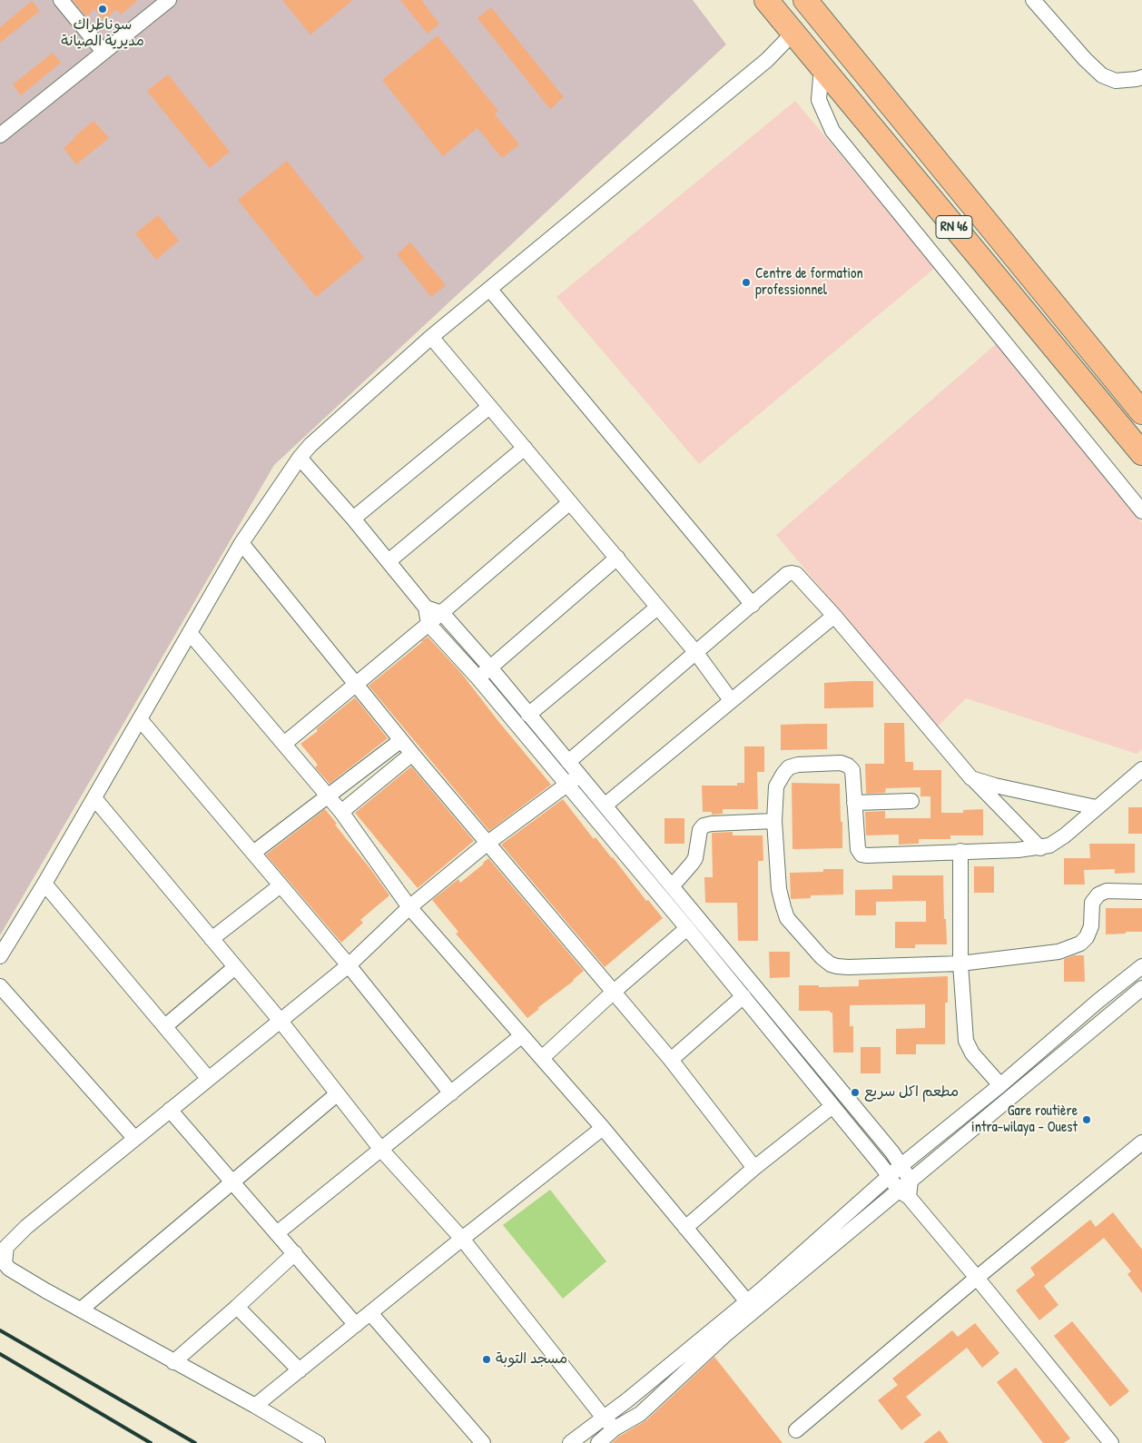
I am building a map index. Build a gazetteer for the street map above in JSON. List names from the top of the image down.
{
  "streets": {
    "main road": ["RN 46"]
  },
  "places": [
    "سوناطراك مديرية الصيانة",
    "Centre de formation professionnel",
    "مطعم اكل سريع",
    "Gare routière intra-wilaya - Ouest",
    "مسجد التوبة"
  ]
}
